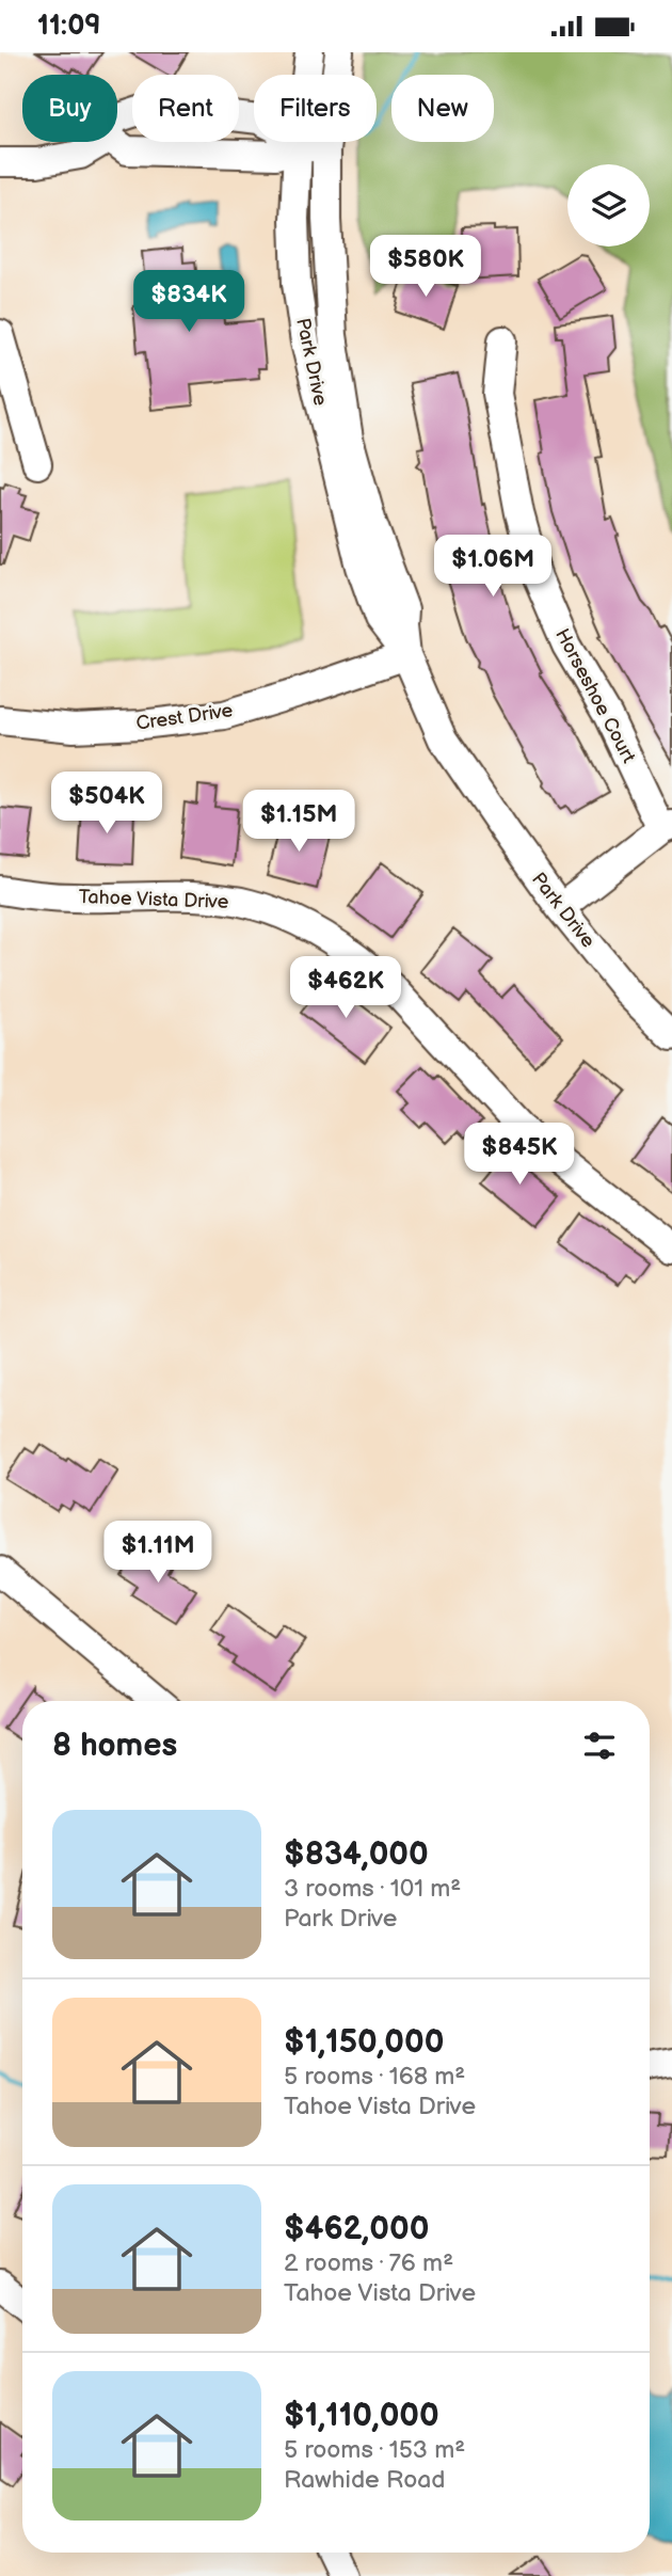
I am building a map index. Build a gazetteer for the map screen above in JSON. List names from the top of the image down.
{
  "streets": {
    "street": [
      "Park Drive",
      "Horseshoe Court",
      "Crest Drive",
      "Tahoe Vista Drive"
    ]
  },
  "crossings": [
    ["Park Drive", "Crest Drive"]
  ],
  "page": {
    "status": "11:09",
    "chip": [
      "Buy",
      "Rent",
      "Filters",
      "New"
    ],
    "price": [
      "$580K",
      "$834K",
      "$1.06M",
      "$504K",
      "$1.15M",
      "$462K",
      "$845K",
      "$1.11M"
    ],
    "heading": "8 homes",
    "list": [
      {
        "name": "$834,000",
        "note": "3 rooms · 101 m² · Park Drive"
      },
      {
        "name": "$1,150,000",
        "note": "5 rooms · 168 m² · Tahoe Vista Drive"
      },
      {
        "name": "$462,000",
        "note": "2 rooms · 76 m² · Tahoe Vista Drive"
      },
      {
        "name": "$1,110,000",
        "note": "5 rooms · 153 m² · Rawhide Road"
      }
    ]
  }
}
